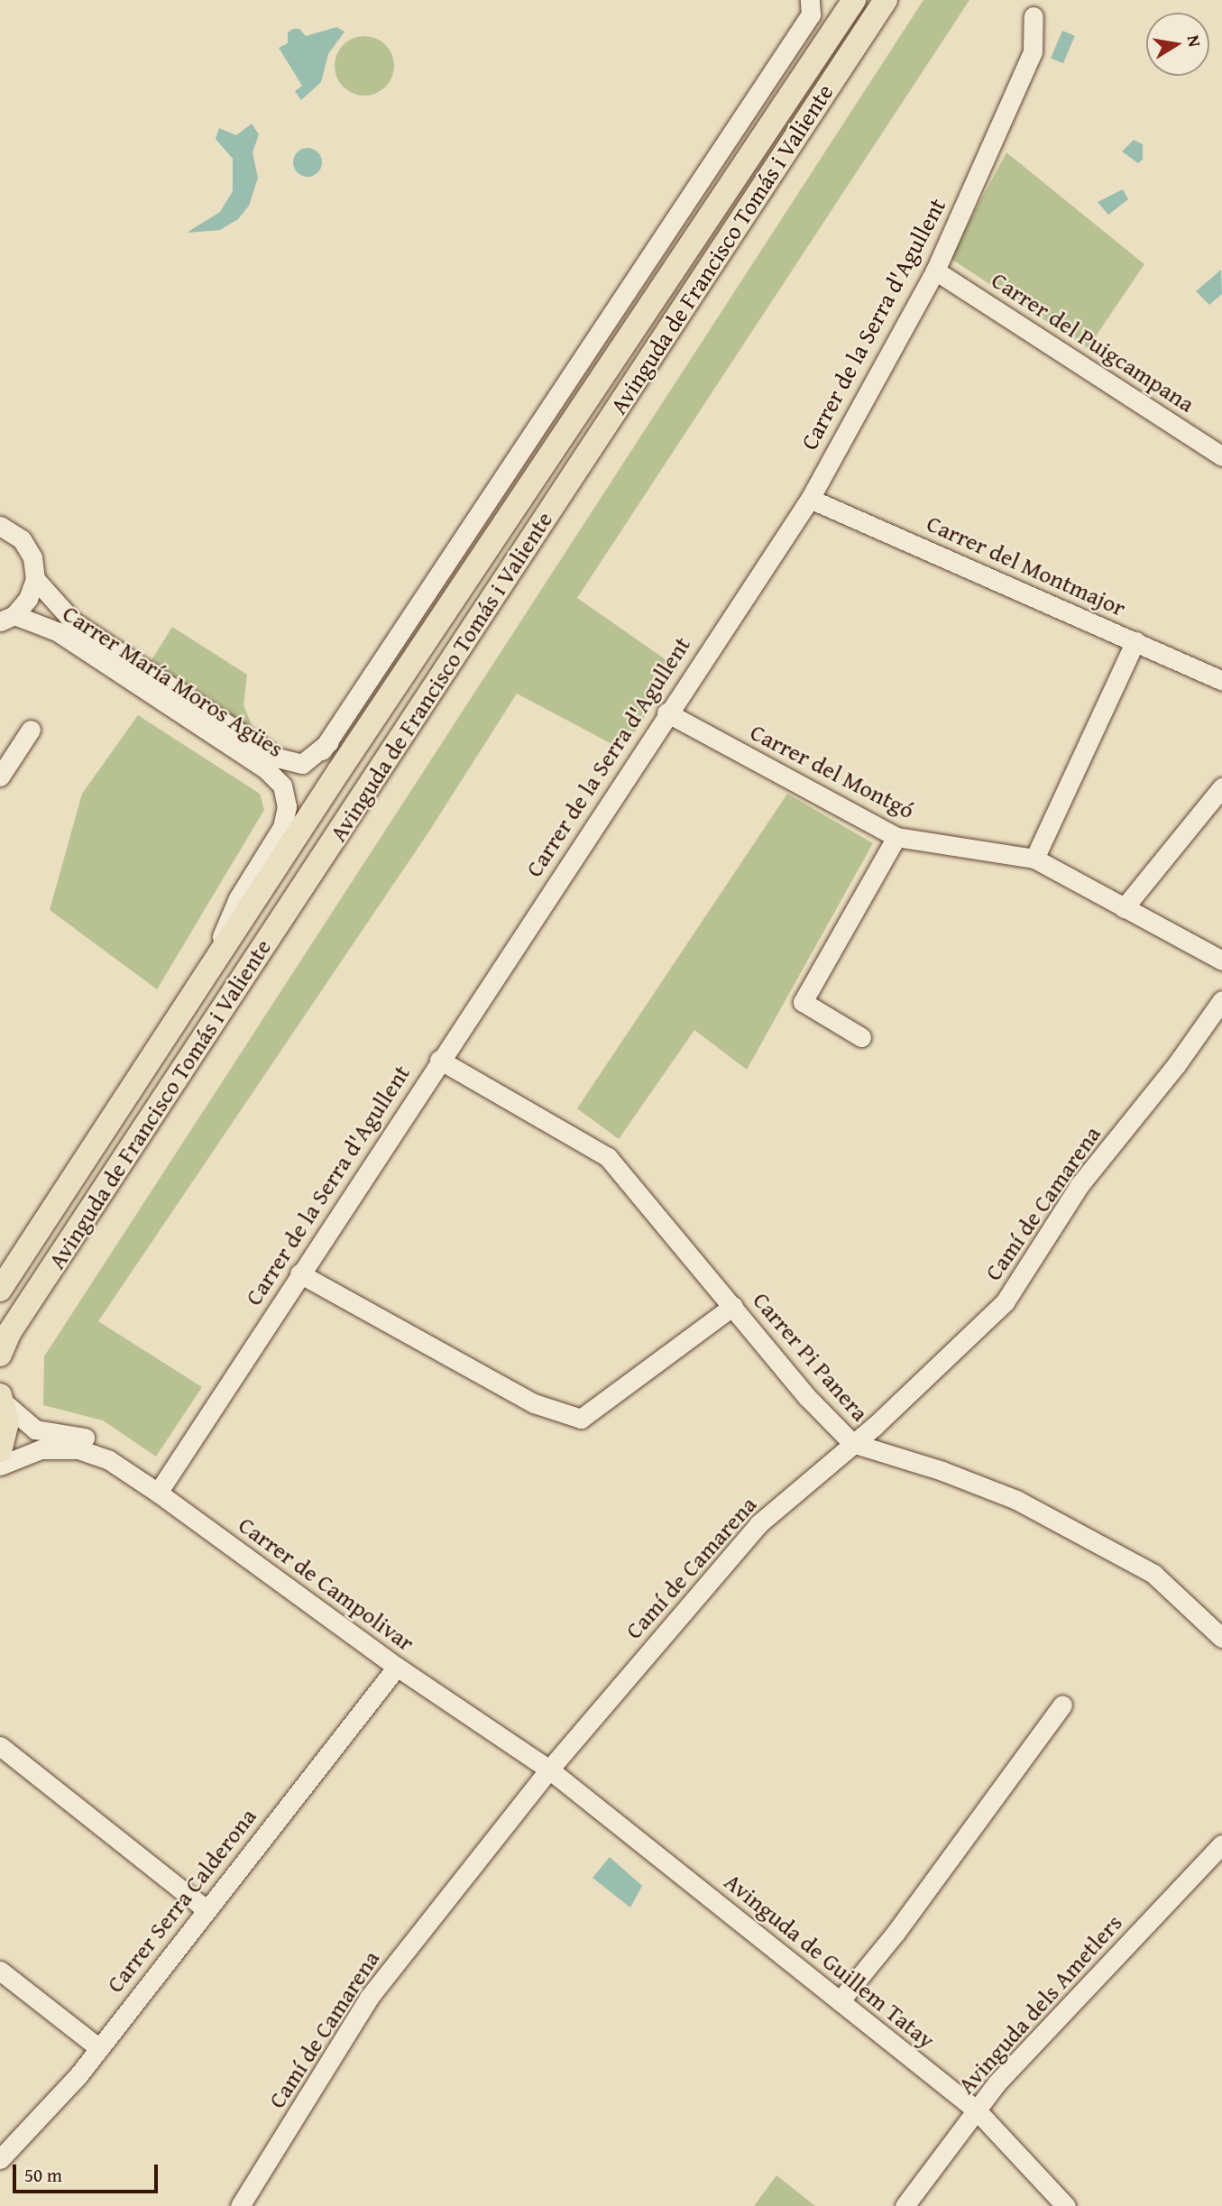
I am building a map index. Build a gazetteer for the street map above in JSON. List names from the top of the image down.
{
  "streets": {
    "main road": ["Avinguda de Francisco Tomás i Valiente"],
    "street": [
      "Carrer de la Serra d'Agullent",
      "Carrer del Puigcampana",
      "Carrer del Montmajor",
      "Carrer María Moros Agües",
      "Carrer del Montgó",
      "Camí de Camarena",
      "Carrer Pi Panera",
      "Carrer de Campolivar",
      "Carrer Serra Calderona",
      "Avinguda de Guillem Tatay",
      "Avinguda dels Ametlers"
    ]
  },
  "crossings": [
    ["Avinguda de Francisco Tomás i Valiente", "Carrer María Moros Agües"],
    ["Carrer de la Serra d'Agullent", "Carrer del Puigcampana"],
    ["Carrer de la Serra d'Agullent", "Carrer del Montmajor"],
    ["Carrer de la Serra d'Agullent", "Carrer del Montgó"],
    ["Carrer de la Serra d'Agullent", "Carrer Pi Panera"],
    ["Carrer de la Serra d'Agullent", "Carrer de Campolivar"],
    ["Camí de Camarena", "Carrer Pi Panera"],
    ["Camí de Camarena", "Carrer de Campolivar"],
    ["Camí de Camarena", "Avinguda de Guillem Tatay"],
    ["Carrer de Campolivar", "Carrer Serra Calderona"],
    ["Carrer de Campolivar", "Avinguda de Guillem Tatay"],
    ["Avinguda de Guillem Tatay", "Avinguda dels Ametlers"]
  ],
  "scale_bar": "50 m",
  "north": "right"
}
